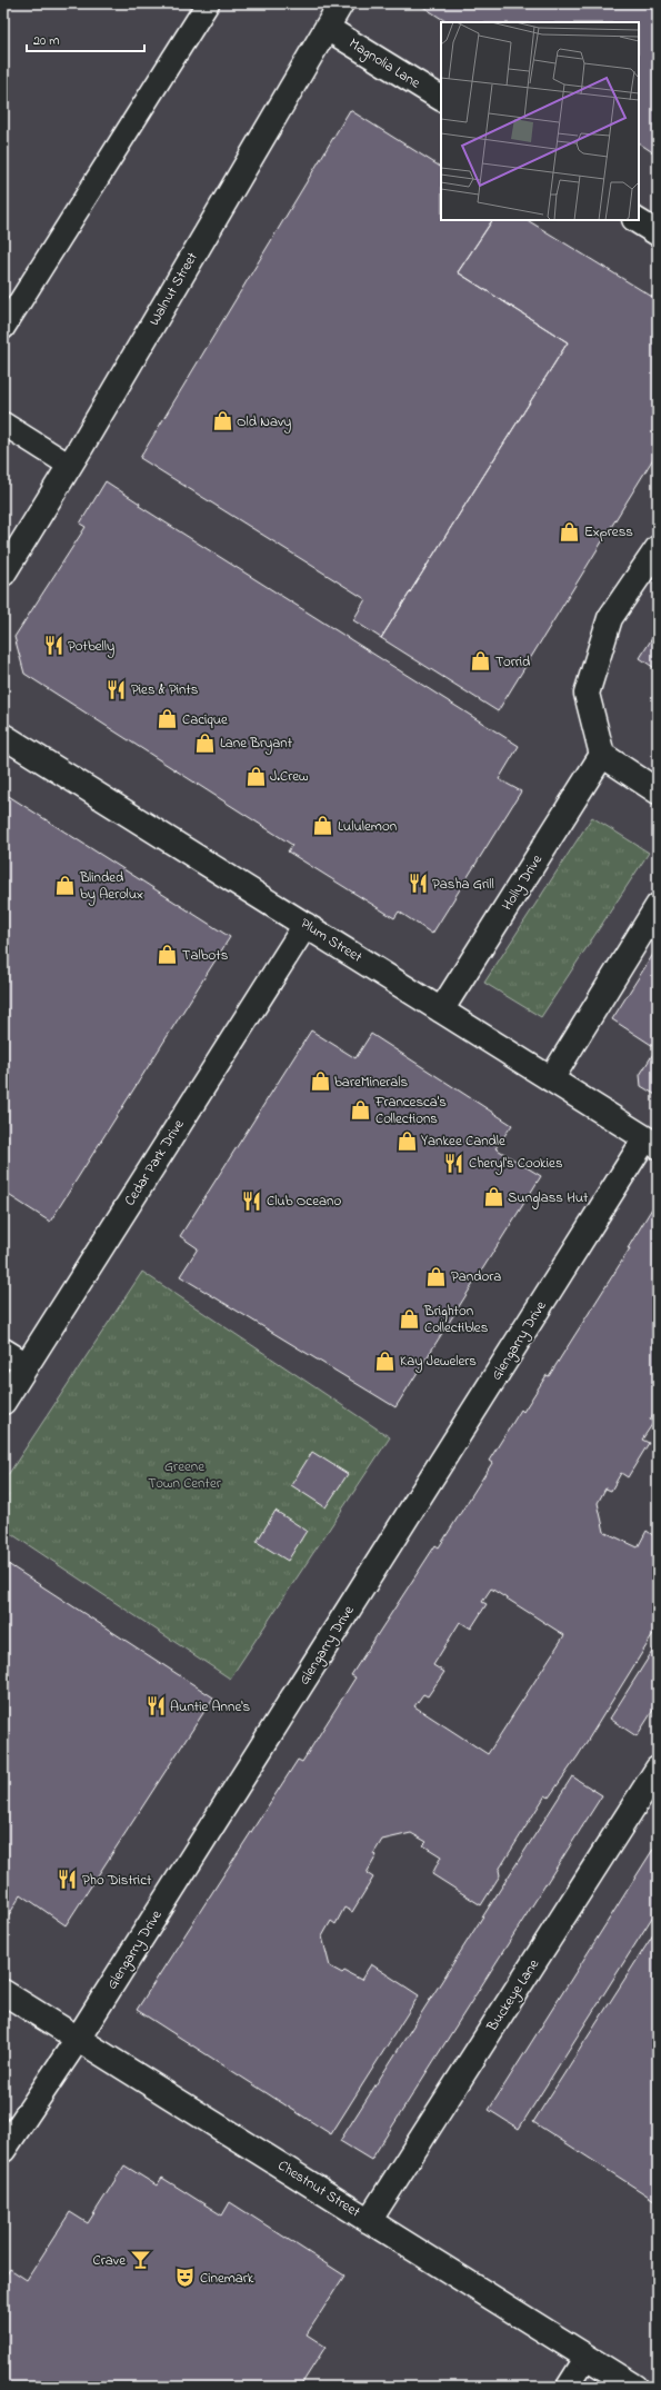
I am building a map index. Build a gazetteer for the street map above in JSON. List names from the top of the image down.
{
  "streets": {
    "street": [
      "Magnolia Lane",
      "Walnut Street",
      "Holly Drive",
      "Plum Street",
      "Cedar Park Drive",
      "Glengarry Drive",
      "Buckeye Lane",
      "Chestnut Street"
    ]
  },
  "crossings": [
    ["Magnolia Lane", "Walnut Street"],
    ["Holly Drive", "Plum Street"],
    ["Plum Street", "Cedar Park Drive"],
    ["Plum Street", "Glengarry Drive"],
    ["Glengarry Drive", "Chestnut Street"],
    ["Buckeye Lane", "Chestnut Street"]
  ],
  "parks": ["Greene Town Center"],
  "places": {
    "shop": [
      "Old Navy",
      "Express",
      "Torrid",
      "Cacique",
      "Lane Bryant",
      "J.Crew",
      "Lululemon",
      "Blinded by Aerolux",
      "Talbots",
      "bareMinerals",
      "Francesca's Collections",
      "Yankee Candle",
      "Sunglass Hut",
      "Pandora",
      "Brighton Collectibles",
      "Kay Jewelers"
    ],
    "restaurant": [
      "Potbelly",
      "Pies & Pints",
      "Pasha Grill",
      "Cheryl's Cookies",
      "Club Oceano",
      "Auntie Anne's",
      "Pho District"
    ],
    "bar": ["Crave"],
    "theatre": ["Cinemark"]
  },
  "scale_bar": "20 m"
}
